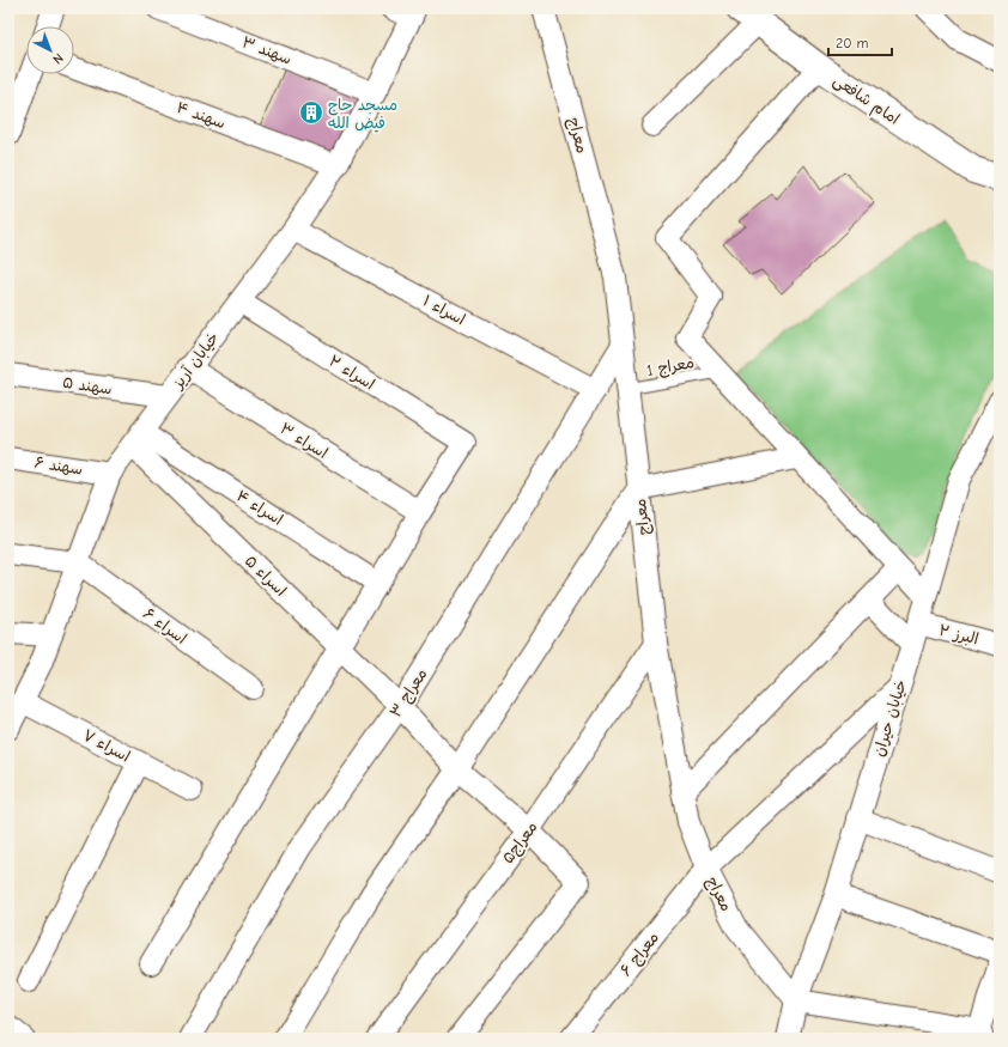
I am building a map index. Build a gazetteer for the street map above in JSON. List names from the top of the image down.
{
  "streets": {
    "main road": ["امام شافعی"],
    "street": [
      "سهند ۳",
      "سهند ۴",
      "معراج",
      "اسراء ۱",
      "خیابان آریز",
      "اسراء ۲",
      "سهند ۵",
      "اسراء ۳",
      "سهند ۶",
      "اسراء ۴",
      "اسراء ۵",
      "اسراء ۶",
      "البرز ۲",
      "معراج ۳",
      "خیابان حیران",
      "اسراء ۷",
      "معراج۵",
      "معراج ۶"
    ],
    "lane": ["معراج 1"]
  },
  "crossings": [
    ["سهند ۳", "خیابان آریز"],
    ["سهند ۴", "خیابان آریز"],
    ["معراج", "معراج 1"],
    ["معراج", "معراج ۳"],
    ["معراج", "خیابان حیران"],
    ["معراج", "معراج۵"],
    ["معراج", "معراج ۶"],
    ["اسراء ۱", "خیابان آریز"],
    ["اسراء ۱", "معراج ۳"],
    ["خیابان آریز", "اسراء ۲"],
    ["خیابان آریز", "سهند ۵"],
    ["خیابان آریز", "اسراء ۳"],
    ["خیابان آریز", "سهند ۶"],
    ["خیابان آریز", "اسراء ۴"],
    ["خیابان آریز", "اسراء ۵"],
    ["خیابان آریز", "اسراء ۶"],
    ["خیابان آریز", "اسراء ۷"],
    ["اسراء ۲", "اسراء ۳"],
    ["اسراء ۴", "اسراء ۵"],
    ["اسراء ۵", "معراج ۳"],
    ["اسراء ۵", "معراج۵"],
    ["البرز ۲", "خیابان حیران"],
    ["خیابان حیران", "معراج ۶"]
  ],
  "places": {
    "building": ["مسجد حاج فیض الله"]
  },
  "scale_bar": "20 m",
  "north": "bottom right"
}
